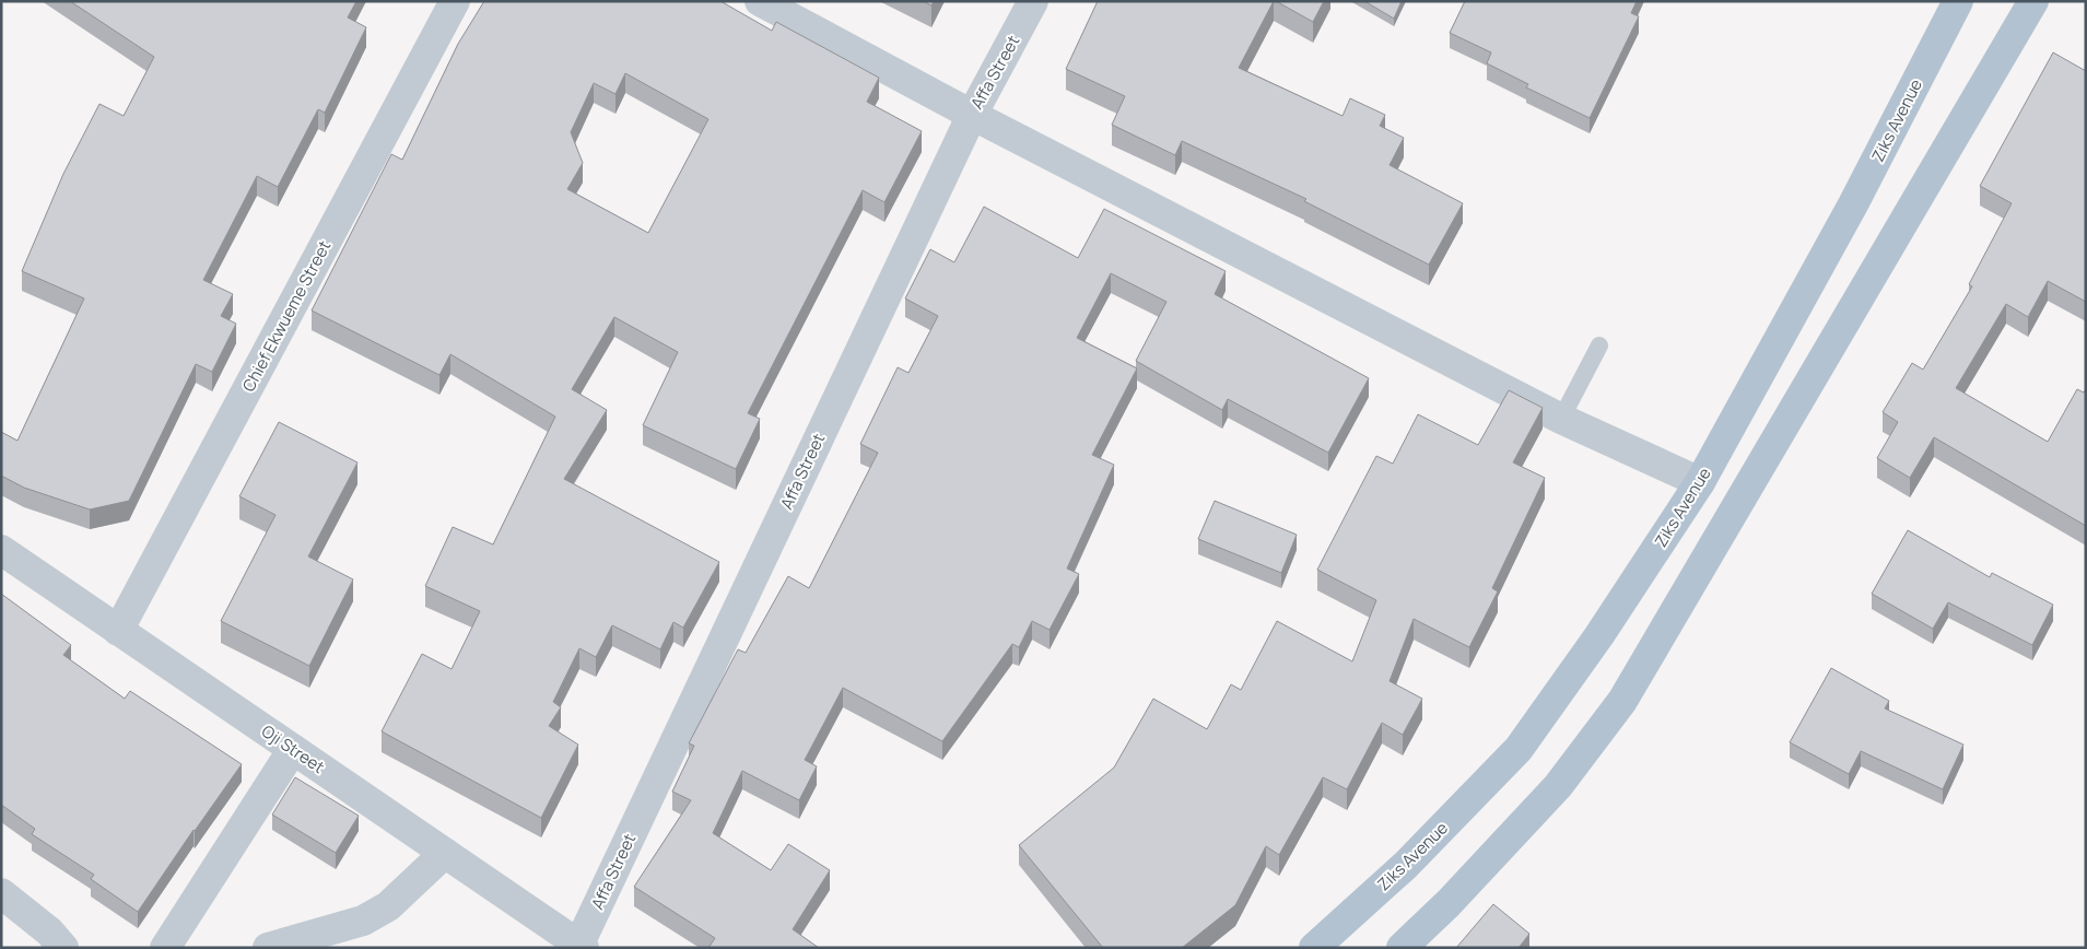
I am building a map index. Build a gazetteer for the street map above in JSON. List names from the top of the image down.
{
  "streets": {
    "main road": ["Ziks Avenue"],
    "street": ["Affa Street", "Chief Ekwueme Street", "Oji Street"]
  },
  "crossings": [
    ["Affa Street", "Oji Street"],
    ["Chief Ekwueme Street", "Oji Street"]
  ]
}
